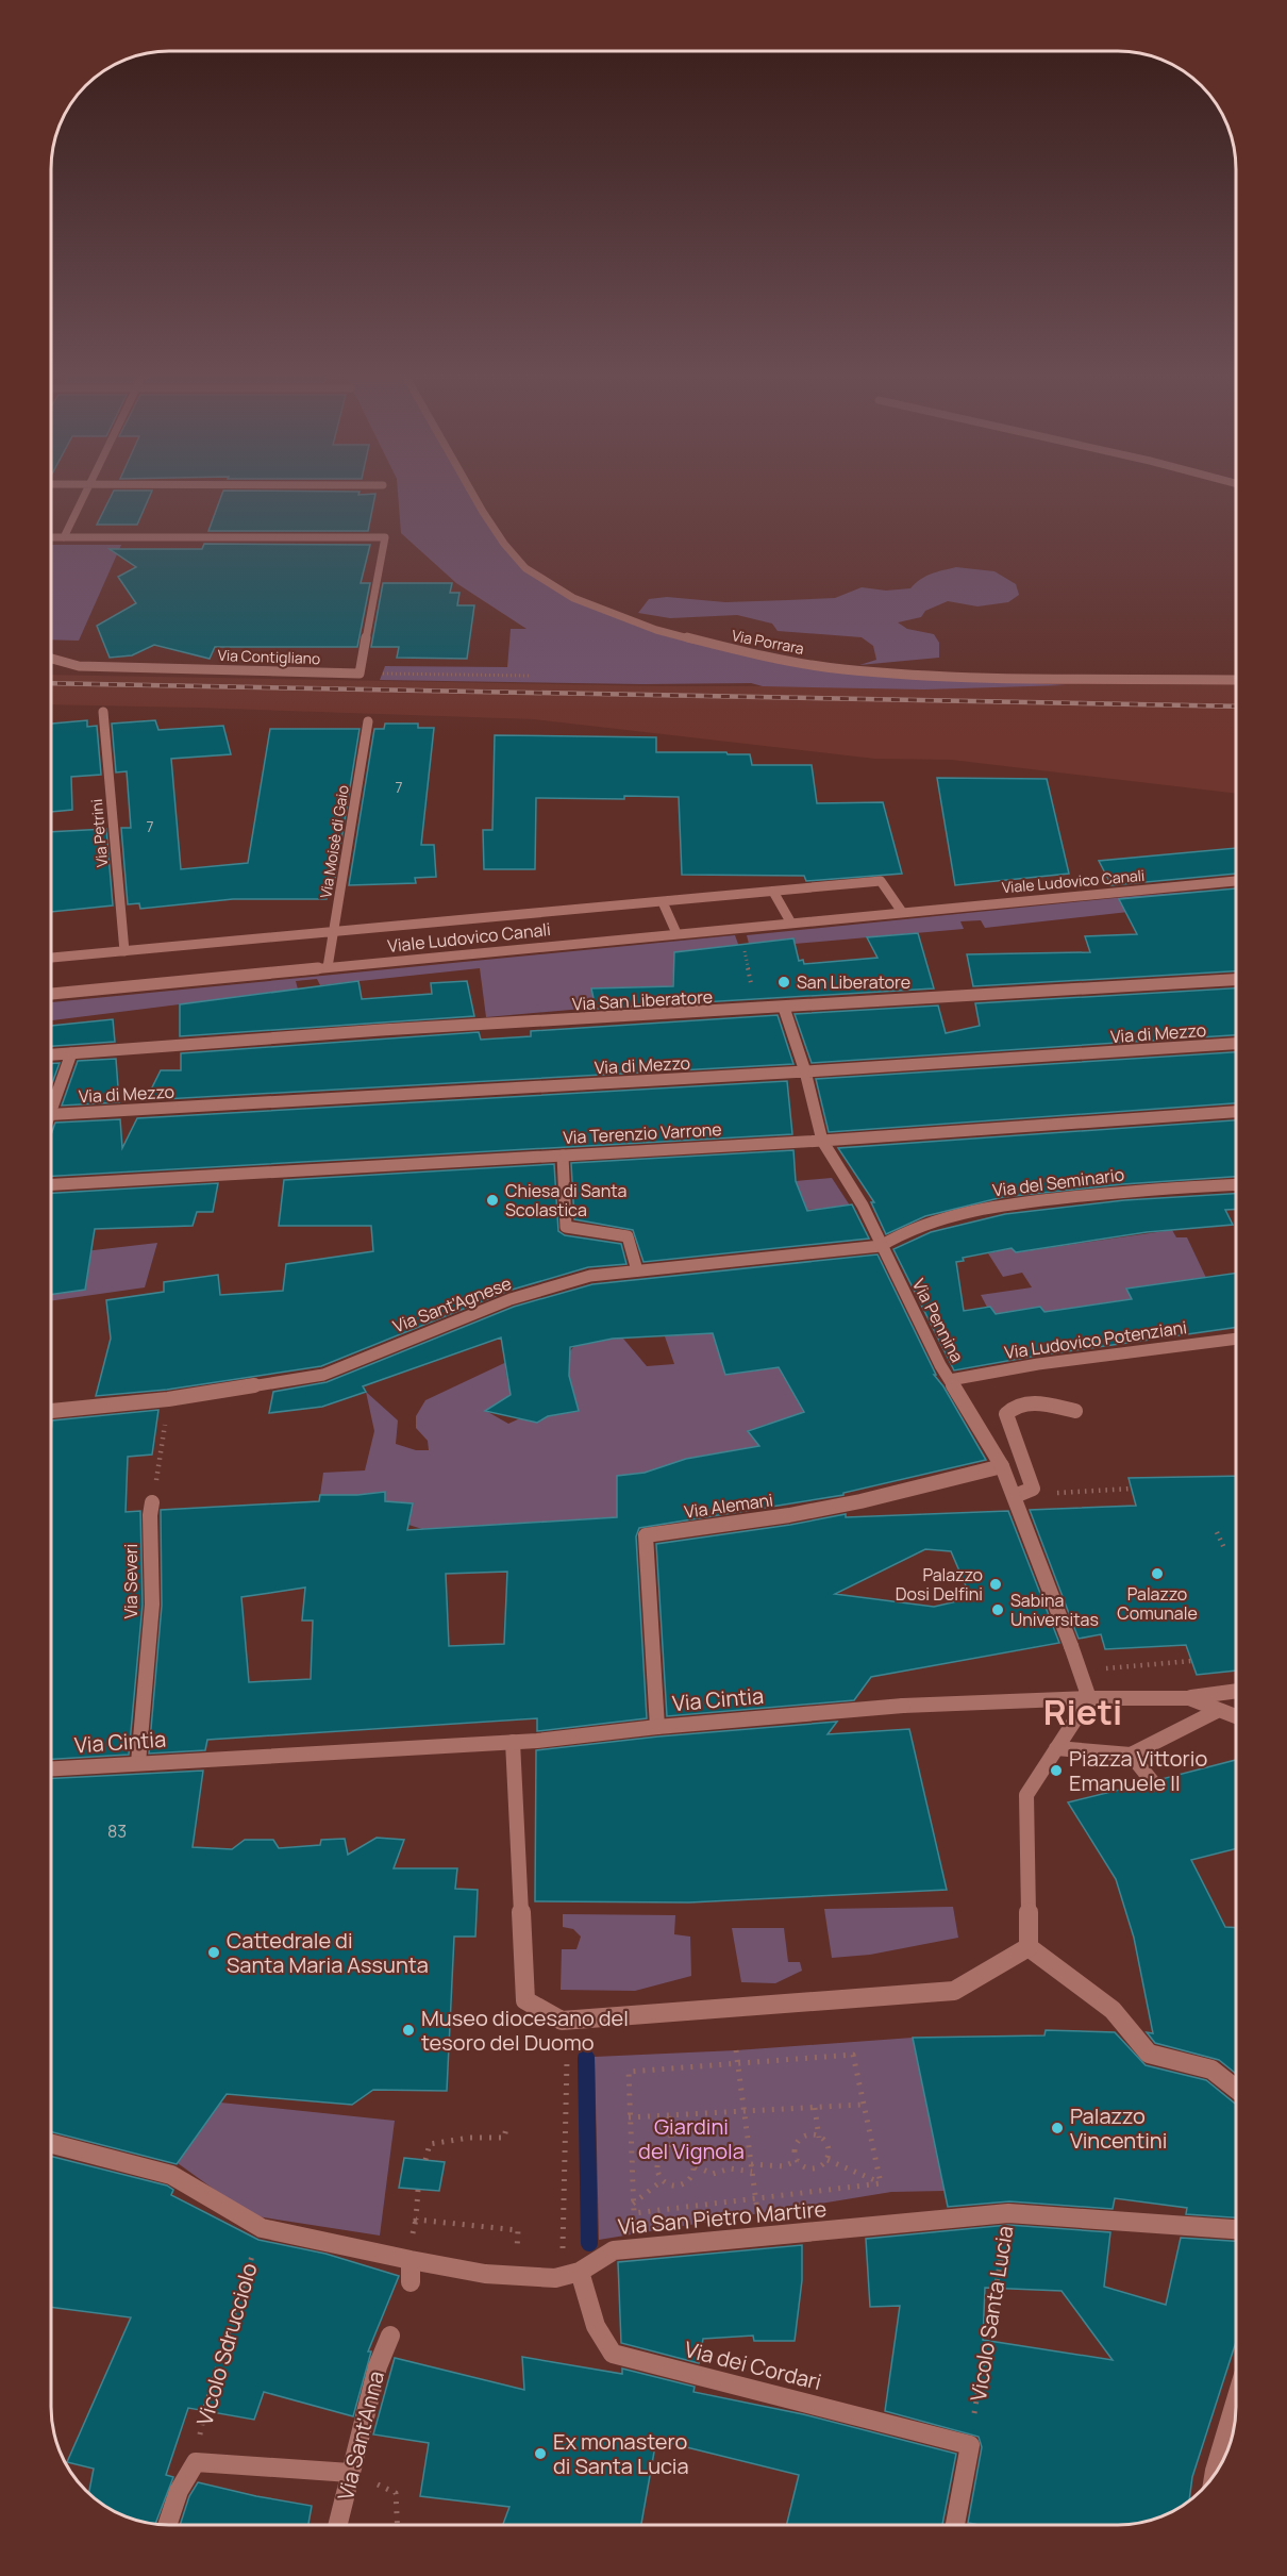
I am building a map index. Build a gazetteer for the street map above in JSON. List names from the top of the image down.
{
  "streets": {
    "street": [
      "Via Porrara",
      "Via Contigliano",
      "Via Petrini",
      "Via Moisè di Gaio",
      "Viale Ludovico Canali",
      "Via San Liberatore",
      "Via di Mezzo",
      "Via Terenzio Varrone",
      "Via del Seminario",
      "Via Sant'Agnese",
      "Via Pennina",
      "Via Ludovico Potenziani",
      "Via Alemani",
      "Via Severi",
      "Via Cintia",
      "Via San Pietro Martire",
      "Via dei Cordari",
      "Via Sant'Anna"
    ],
    "path": ["Vicolo Santa Lucia", "Vicolo Sdrucciolo"]
  },
  "crossings": [
    ["Via Petrini", "Viale Ludovico Canali"],
    ["Via Moisè di Gaio", "Viale Ludovico Canali"],
    ["Via San Liberatore", "Via Pennina"],
    ["Via di Mezzo", "Via Pennina"],
    ["Via Terenzio Varrone", "Via Pennina"],
    ["Via del Seminario", "Via Sant'Agnese"],
    ["Via del Seminario", "Via Pennina"],
    ["Via Sant'Agnese", "Via Pennina"],
    ["Via Pennina", "Via Ludovico Potenziani"],
    ["Via Pennina", "Via Alemani"],
    ["Via Alemani", "Via Cintia"],
    ["Via Severi", "Via Cintia"],
    ["Via San Pietro Martire", "Vicolo Santa Lucia"],
    ["Via San Pietro Martire", "Vicolo Sdrucciolo"],
    ["Via San Pietro Martire", "Via dei Cordari"]
  ],
  "districts": ["Rieti"],
  "parks": ["Giardini del Vignola"],
  "places": [
    "San Liberatore",
    "Chiesa di Santa Scolastica",
    "Palazzo Comunale",
    "Palazzo Dosi Delfini",
    "Sabina Universitas",
    "Piazza Vittorio Emanuele II",
    "Cattedrale di Santa Maria Assunta",
    "Museo diocesano del tesoro del Duomo",
    "Palazzo Vincentini",
    "Ex monastero di Santa Lucia"
  ],
  "house_numbers": ["7", "7", "83"]
}
